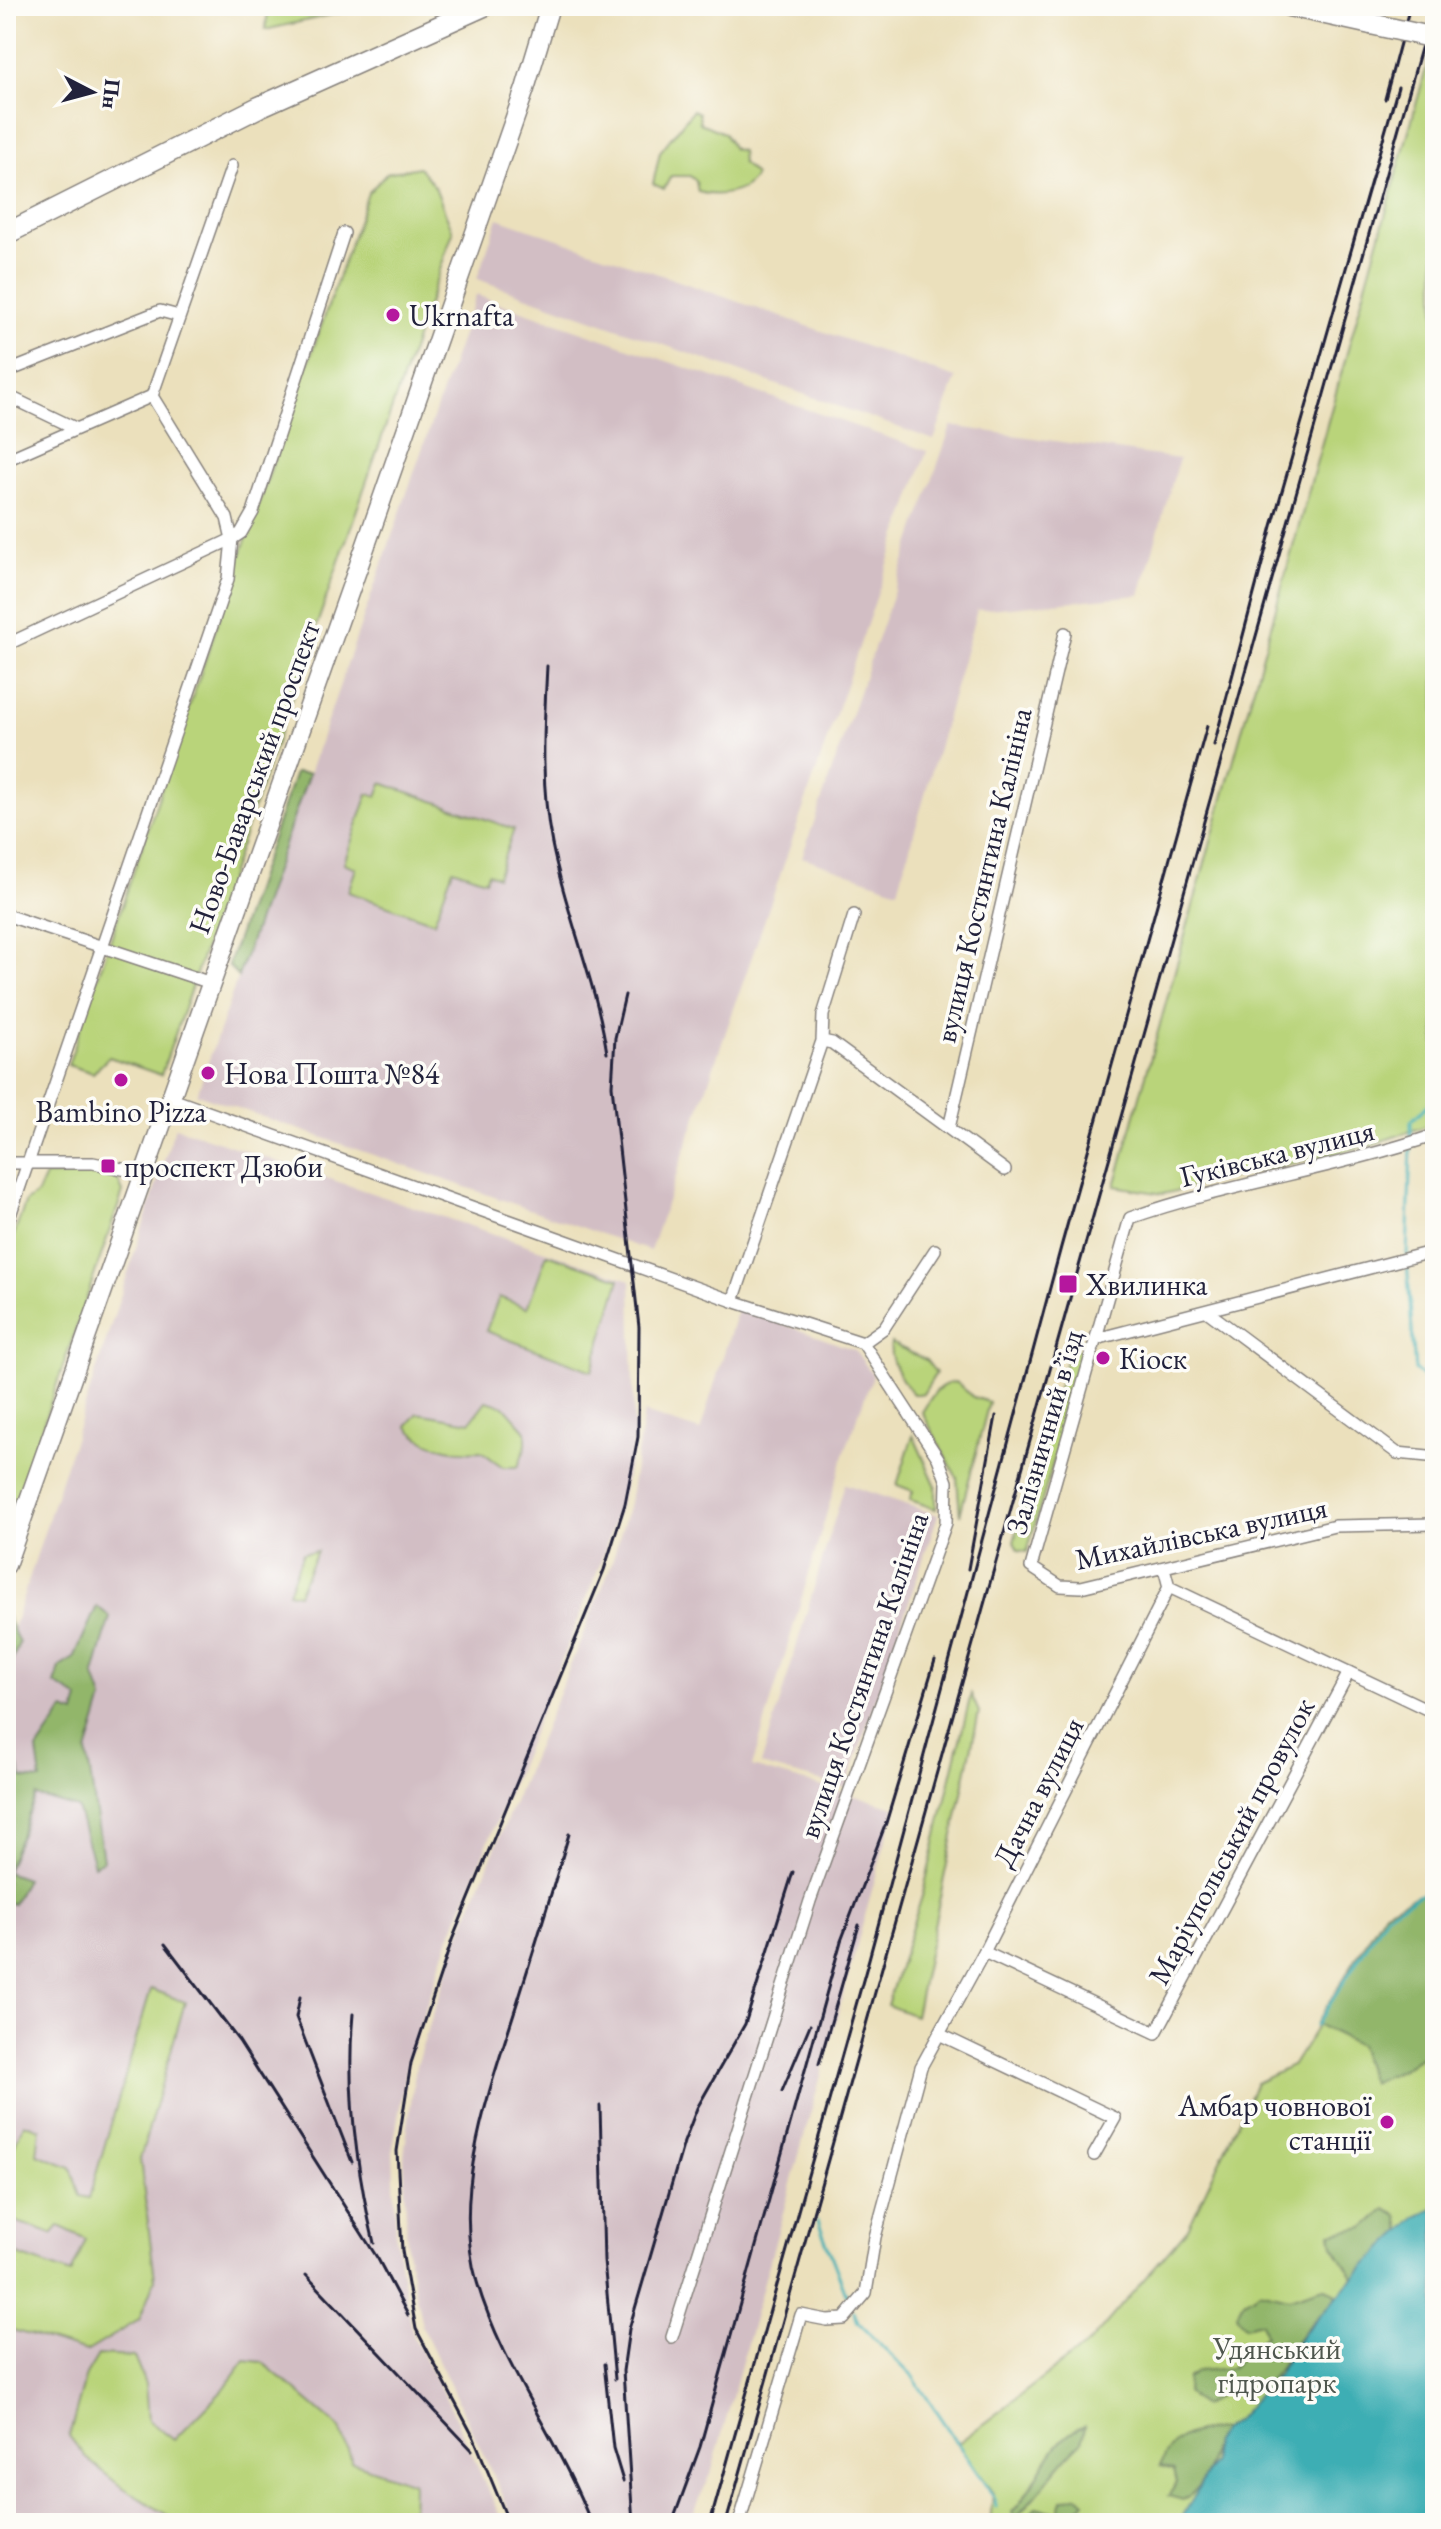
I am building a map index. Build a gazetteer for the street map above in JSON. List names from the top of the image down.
{
  "streets": {
    "main road": ["Ново-Баварський проспект"],
    "street": [
      "вулиця Костянтина Калініна",
      "Гуківська вулиця",
      "Залізничний в’їзд",
      "Михайлівська вулиця",
      "Дачна вулиця",
      "Маріупольський провулок"
    ]
  },
  "crossings": [
    ["Гуківська вулиця", "Залізничний в’їзд"],
    ["Залізничний в’їзд", "Михайлівська вулиця"],
    ["Дачна вулиця", "Маріупольський провулок"]
  ],
  "parks": ["Удянський гідропарк"],
  "places": {
    "other": [
      "Ukrnafta",
      "Нова Пошта №84",
      "Bambino Pizza",
      "Кіоск",
      "Амбар човнової станції"
    ],
    "transit": ["проспект Дзюби", "Хвилинка"]
  },
  "north": "right"
}
